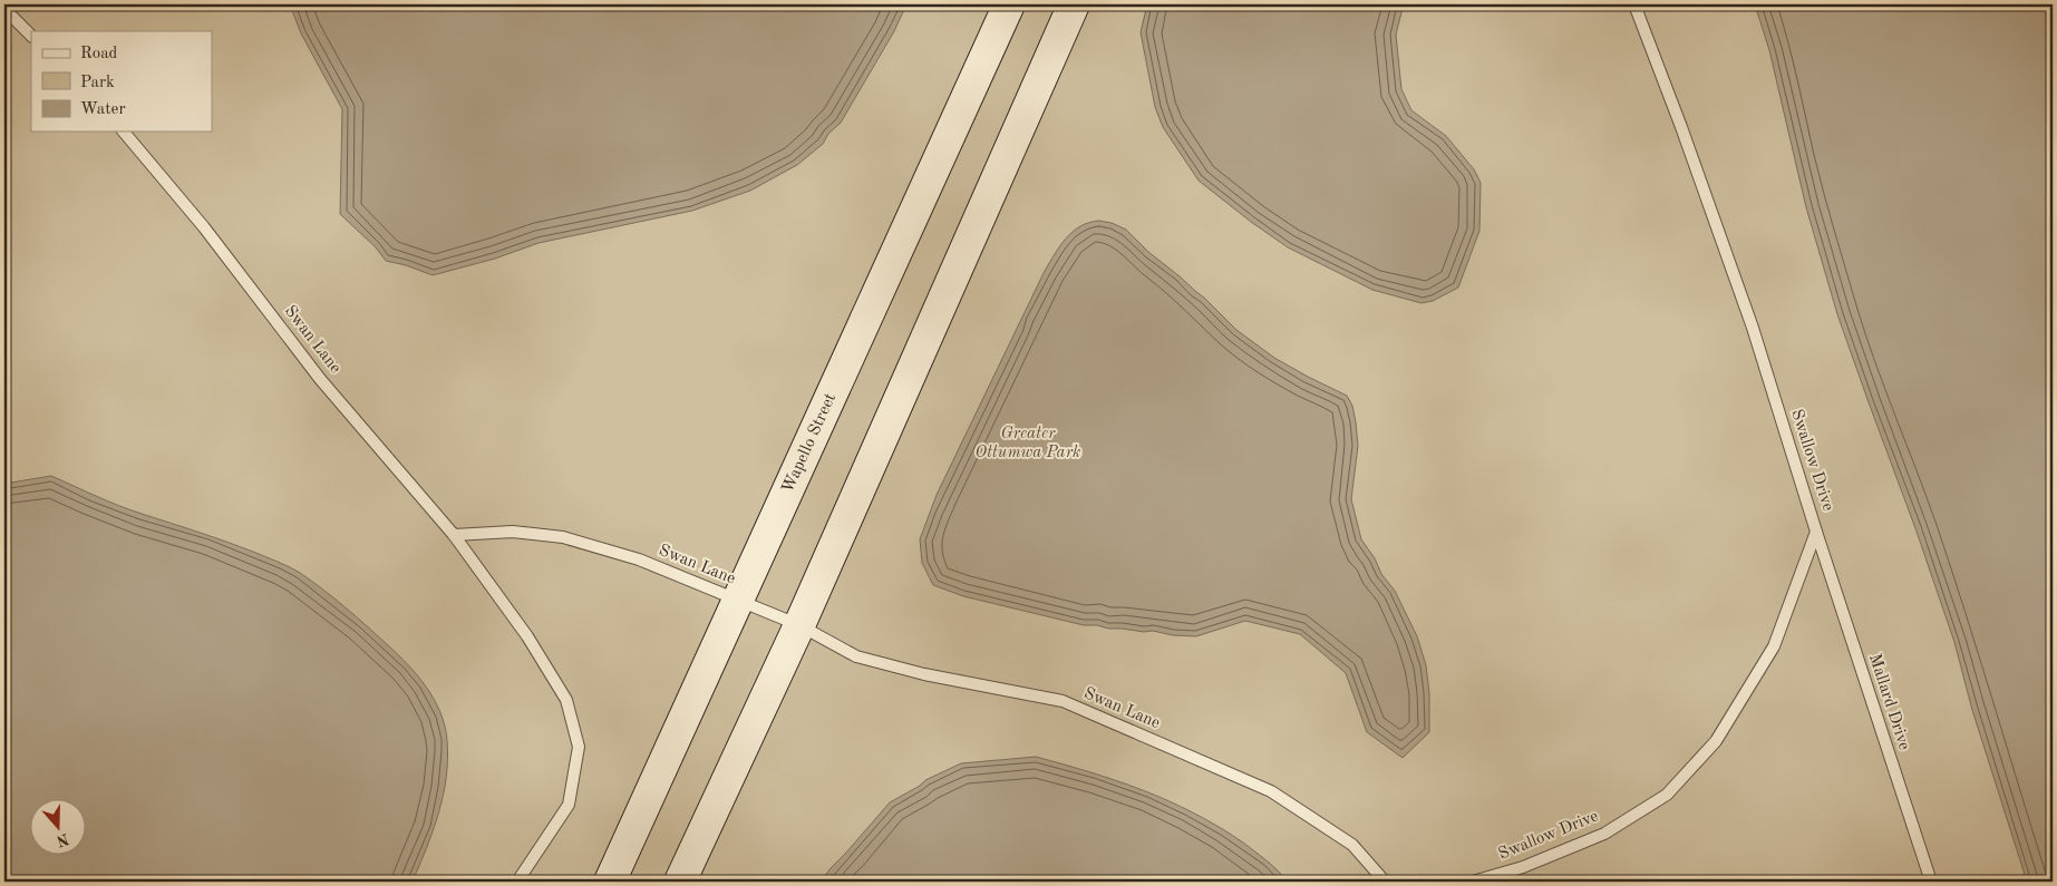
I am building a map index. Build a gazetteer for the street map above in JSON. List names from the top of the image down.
{
  "streets": {
    "main road": ["Wapello Street"],
    "lane": ["Swan Lane", "Swallow Drive", "Mallard Drive"]
  },
  "crossings": [
    ["Swan Lane", "Wapello Street"],
    ["Swallow Drive", "Mallard Drive"]
  ],
  "parks": ["Greater Ottumwa Park"],
  "legend": ["Road", "Park", "Water"],
  "north": "bottom"
}
